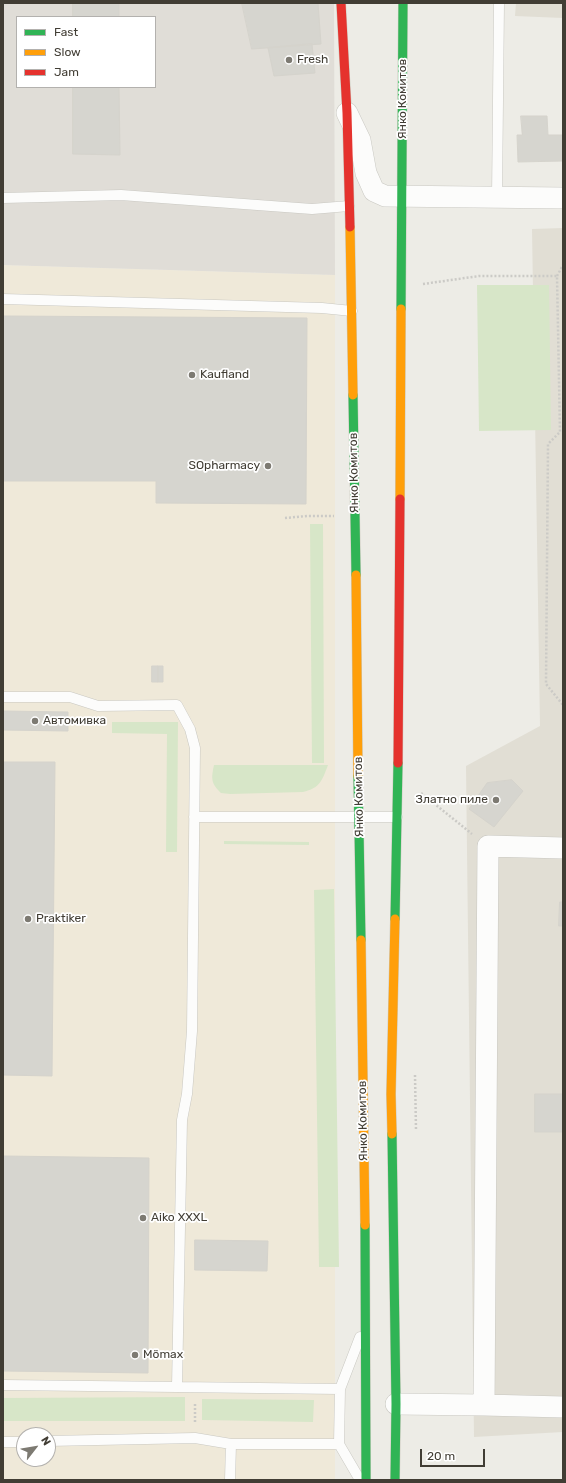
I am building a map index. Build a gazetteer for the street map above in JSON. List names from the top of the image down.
{
  "streets": {
    "main road": ["Янко Комитов"]
  },
  "places": [
    "Fresh",
    "Kaufland",
    "SOpharmacy",
    "Автомивка",
    "Златно пиле",
    "Praktiker",
    "Aiko XXXL",
    "Mömax"
  ],
  "legend": ["Fast", "Slow", "Jam"],
  "scale_bar": "20 m",
  "north": "top right"
}
